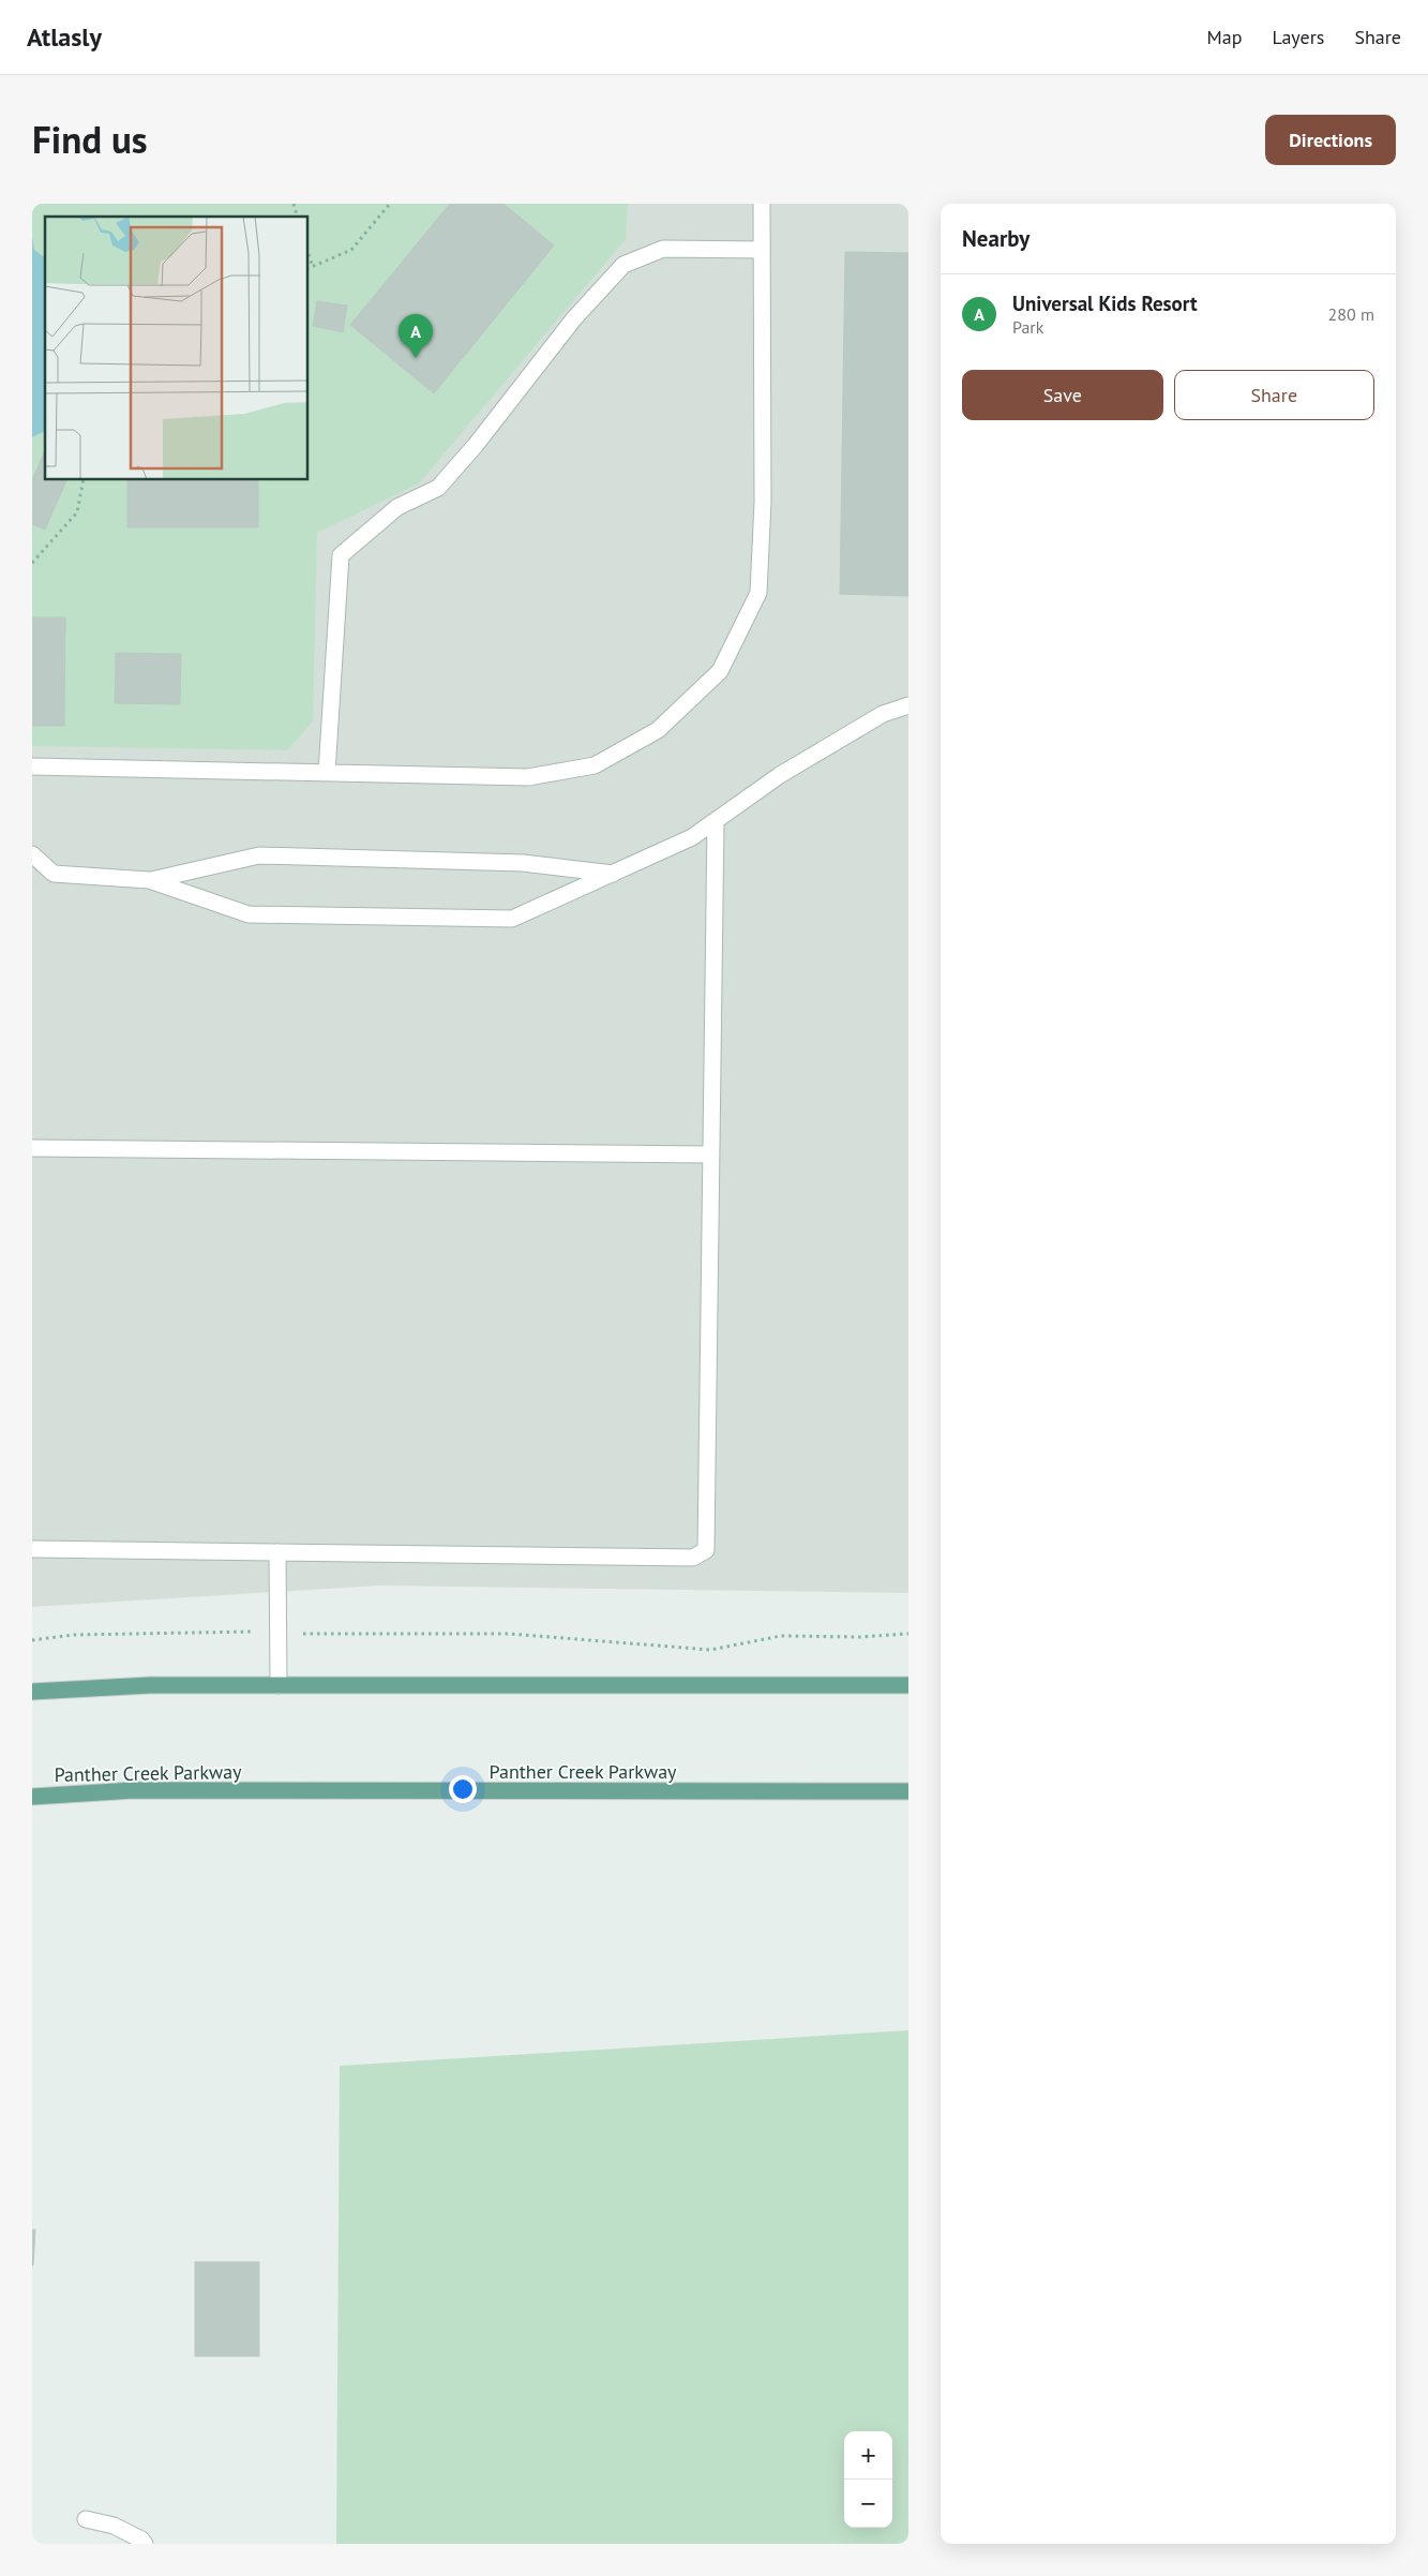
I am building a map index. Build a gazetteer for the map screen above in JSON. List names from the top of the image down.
{
  "streets": {
    "main road": ["Panther Creek Parkway"]
  },
  "page": {
    "header": "Atlasly",
    "nav": ["Map", "Layers", "Share"],
    "title": "Find us",
    "buttons": [
      "Directions",
      ["Save", "Share"]
    ],
    "heading": "Nearby",
    "list": [
      {
        "mark": "A",
        "name": "Universal Kids Resort",
        "note": "Park",
        "value": "280 m"
      }
    ],
    "pins": "A",
    "map_buttons": ["+", "−"]
  }
}
